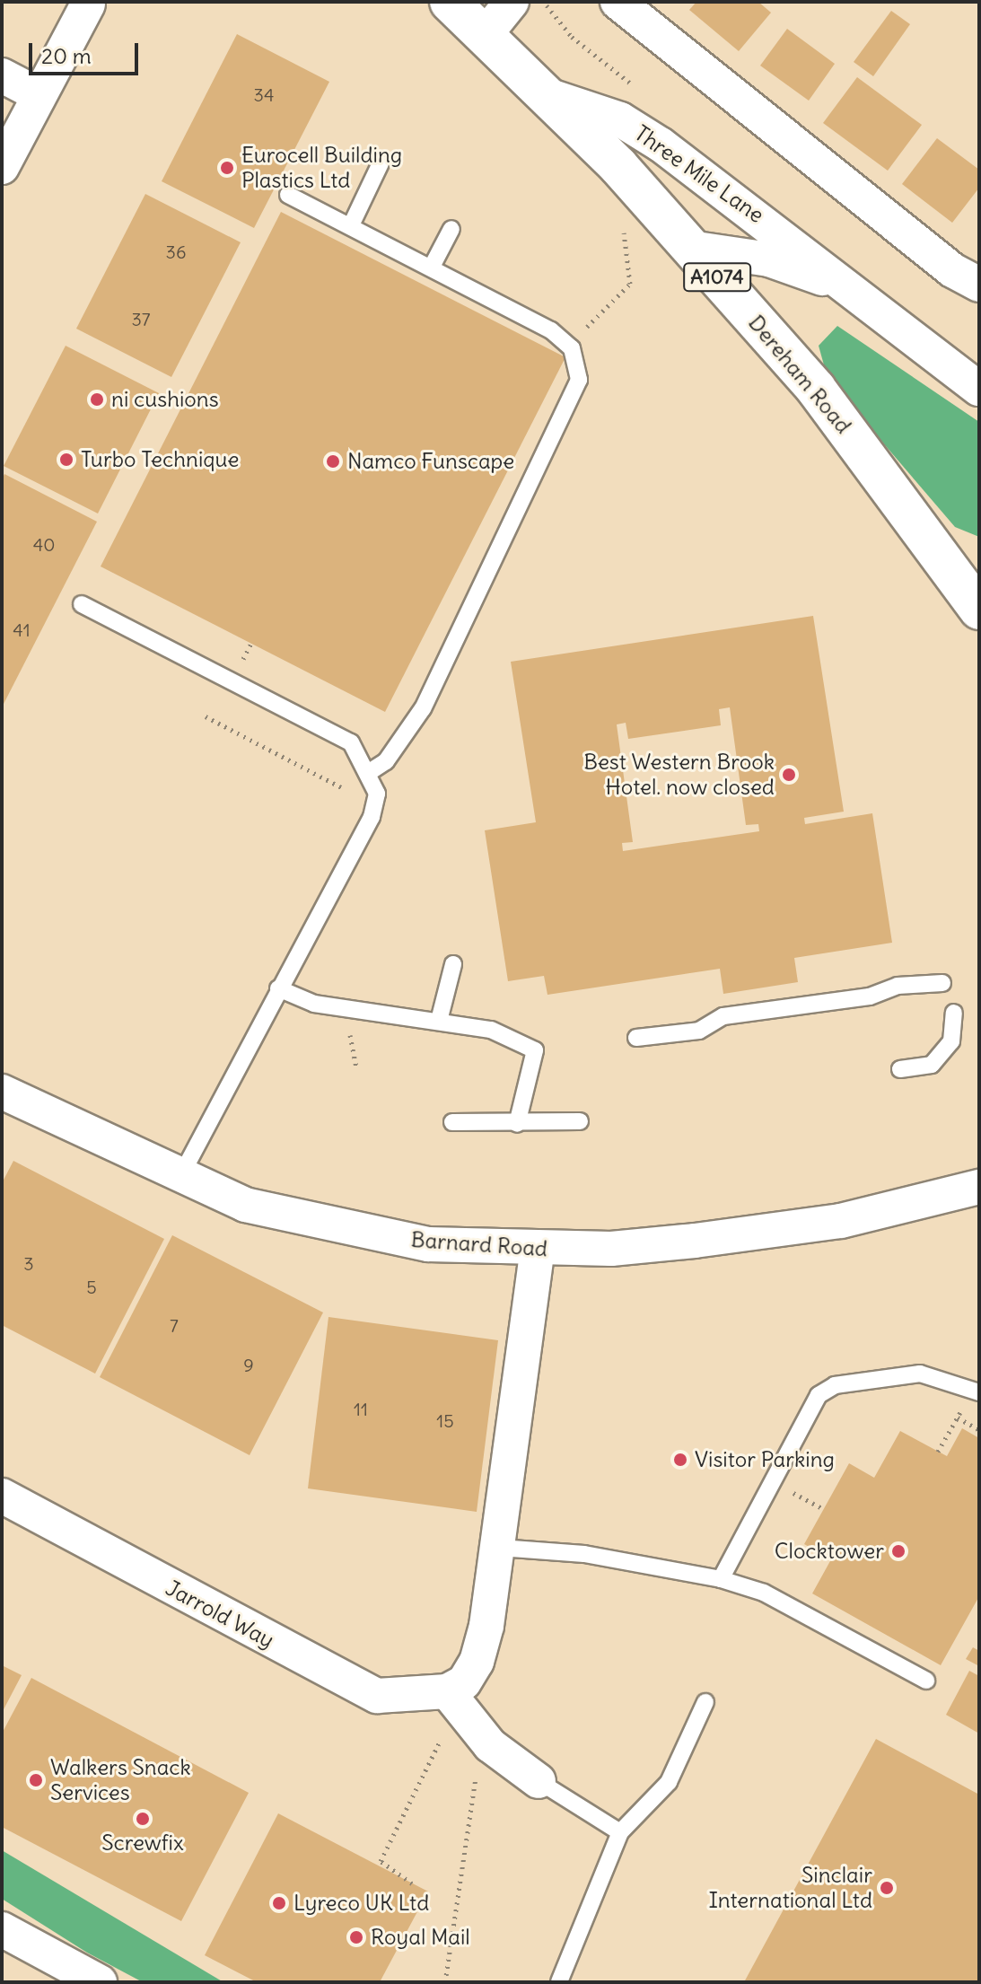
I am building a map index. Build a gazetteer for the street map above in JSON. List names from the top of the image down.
{
  "streets": {
    "highway": ["A1074", "Dereham Road"],
    "street": ["Three Mile Lane", "Barnard Road", "Jarrold Way"]
  },
  "crossings": [
    ["Three Mile Lane", "Dereham Road"]
  ],
  "places": [
    "Eurocell Building Plastics Ltd",
    "ni cushions",
    "Turbo Technique",
    "Namco Funscape",
    "Best Western Brook Hotel. now closed",
    "Visitor Parking",
    "Clocktower",
    "Walkers Snack Services",
    "Screwfix",
    "Sinclair International Ltd",
    "Lyreco UK Ltd",
    "Royal Mail"
  ],
  "house_numbers": [
    "34",
    "36",
    "37",
    "40",
    "41",
    "3",
    "5",
    "7",
    "9",
    "11",
    "15"
  ],
  "scale_bar": "20 m"
}
